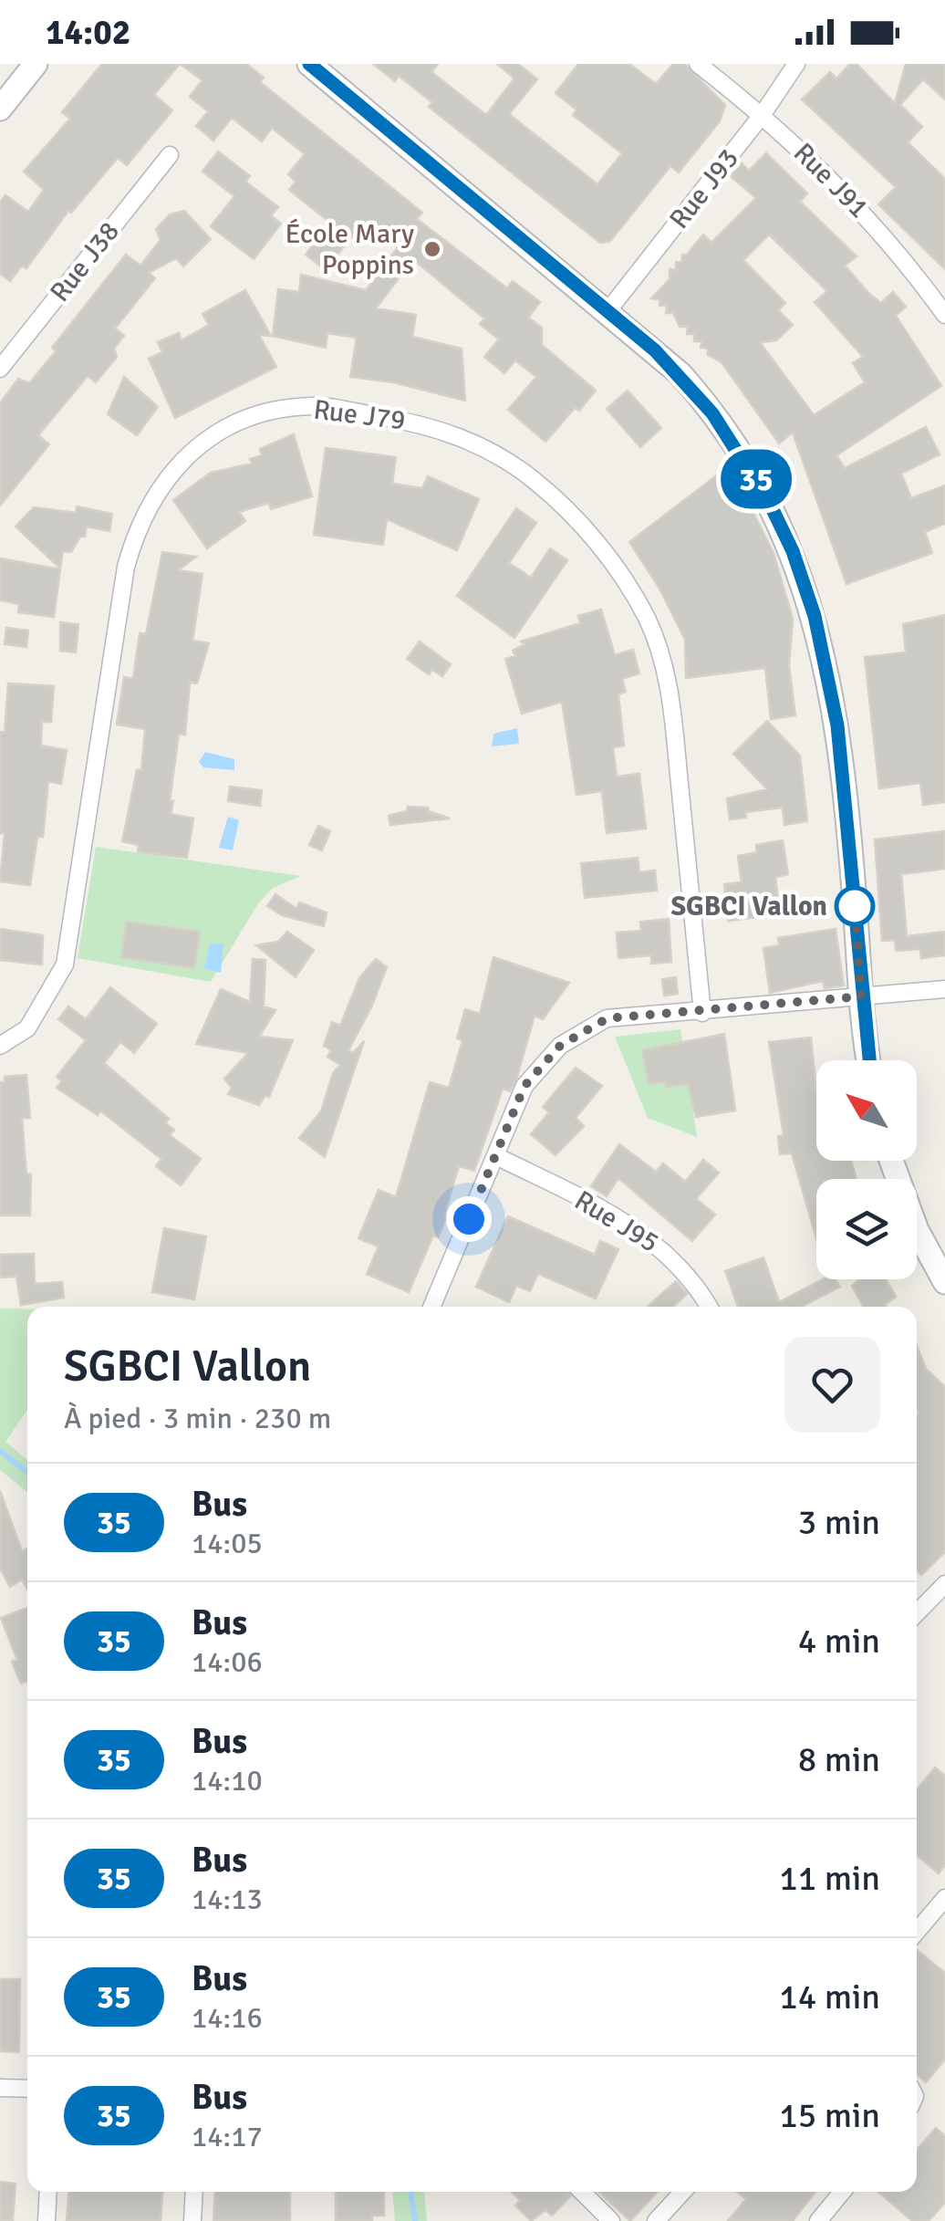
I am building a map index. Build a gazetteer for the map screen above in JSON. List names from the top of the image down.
{
  "streets": {
    "street": [
      "Rue J91",
      "Rue J93",
      "Rue J38",
      "Rue J79",
      "Rue J95"
    ]
  },
  "crossings": [
    ["Rue J91", "Rue J93"]
  ],
  "places": ["École Mary Poppins", "SGBCI Vallon"],
  "lines": ["bus line 35"],
  "north": "top left",
  "page": {
    "status": "14:02",
    "on_map": "35",
    "heading": ["SGBCI Vallon", "À pied · 3 min · 230 m"],
    "list": [
      {
        "mark": "35",
        "name": "Bus",
        "note": "14:05",
        "value": "3 min"
      },
      {
        "mark": "35",
        "name": "Bus",
        "note": "14:06",
        "value": "4 min"
      },
      {
        "mark": "35",
        "name": "Bus",
        "note": "14:10",
        "value": "8 min"
      },
      {
        "mark": "35",
        "name": "Bus",
        "note": "14:13",
        "value": "11 min"
      },
      {
        "mark": "35",
        "name": "Bus",
        "note": "14:16",
        "value": "14 min"
      },
      {
        "mark": "35",
        "name": "Bus",
        "note": "14:17",
        "value": "15 min"
      }
    ]
  }
}
